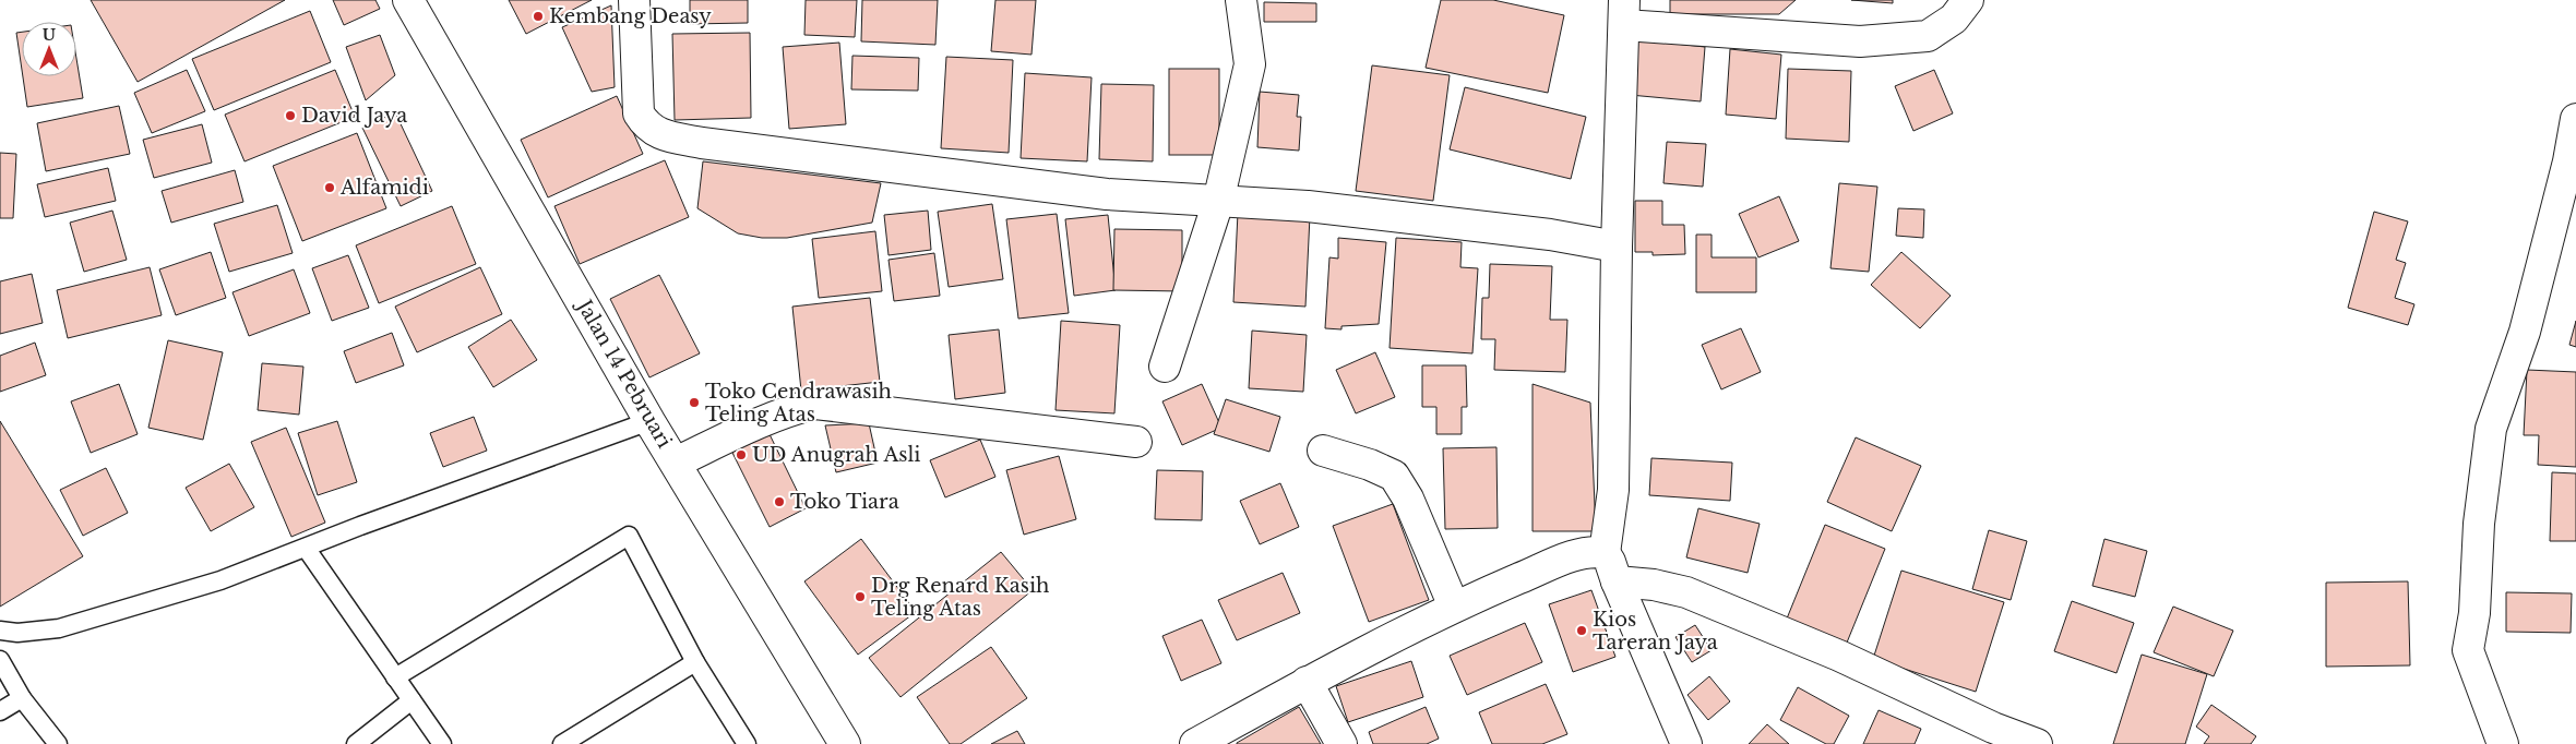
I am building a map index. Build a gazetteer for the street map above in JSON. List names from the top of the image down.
{
  "streets": {
    "street": ["Jalan 14 Pebruari"]
  },
  "places": [
    "Kembang Deasy",
    "David Jaya",
    "Alfamidi",
    "Toko Cendrawasih Teling Atas",
    "UD Anugrah Asli",
    "Toko Tiara",
    "Drg Renard Kasih Teling Atas",
    "Kios Tareran Jaya"
  ],
  "north": "top"
}
